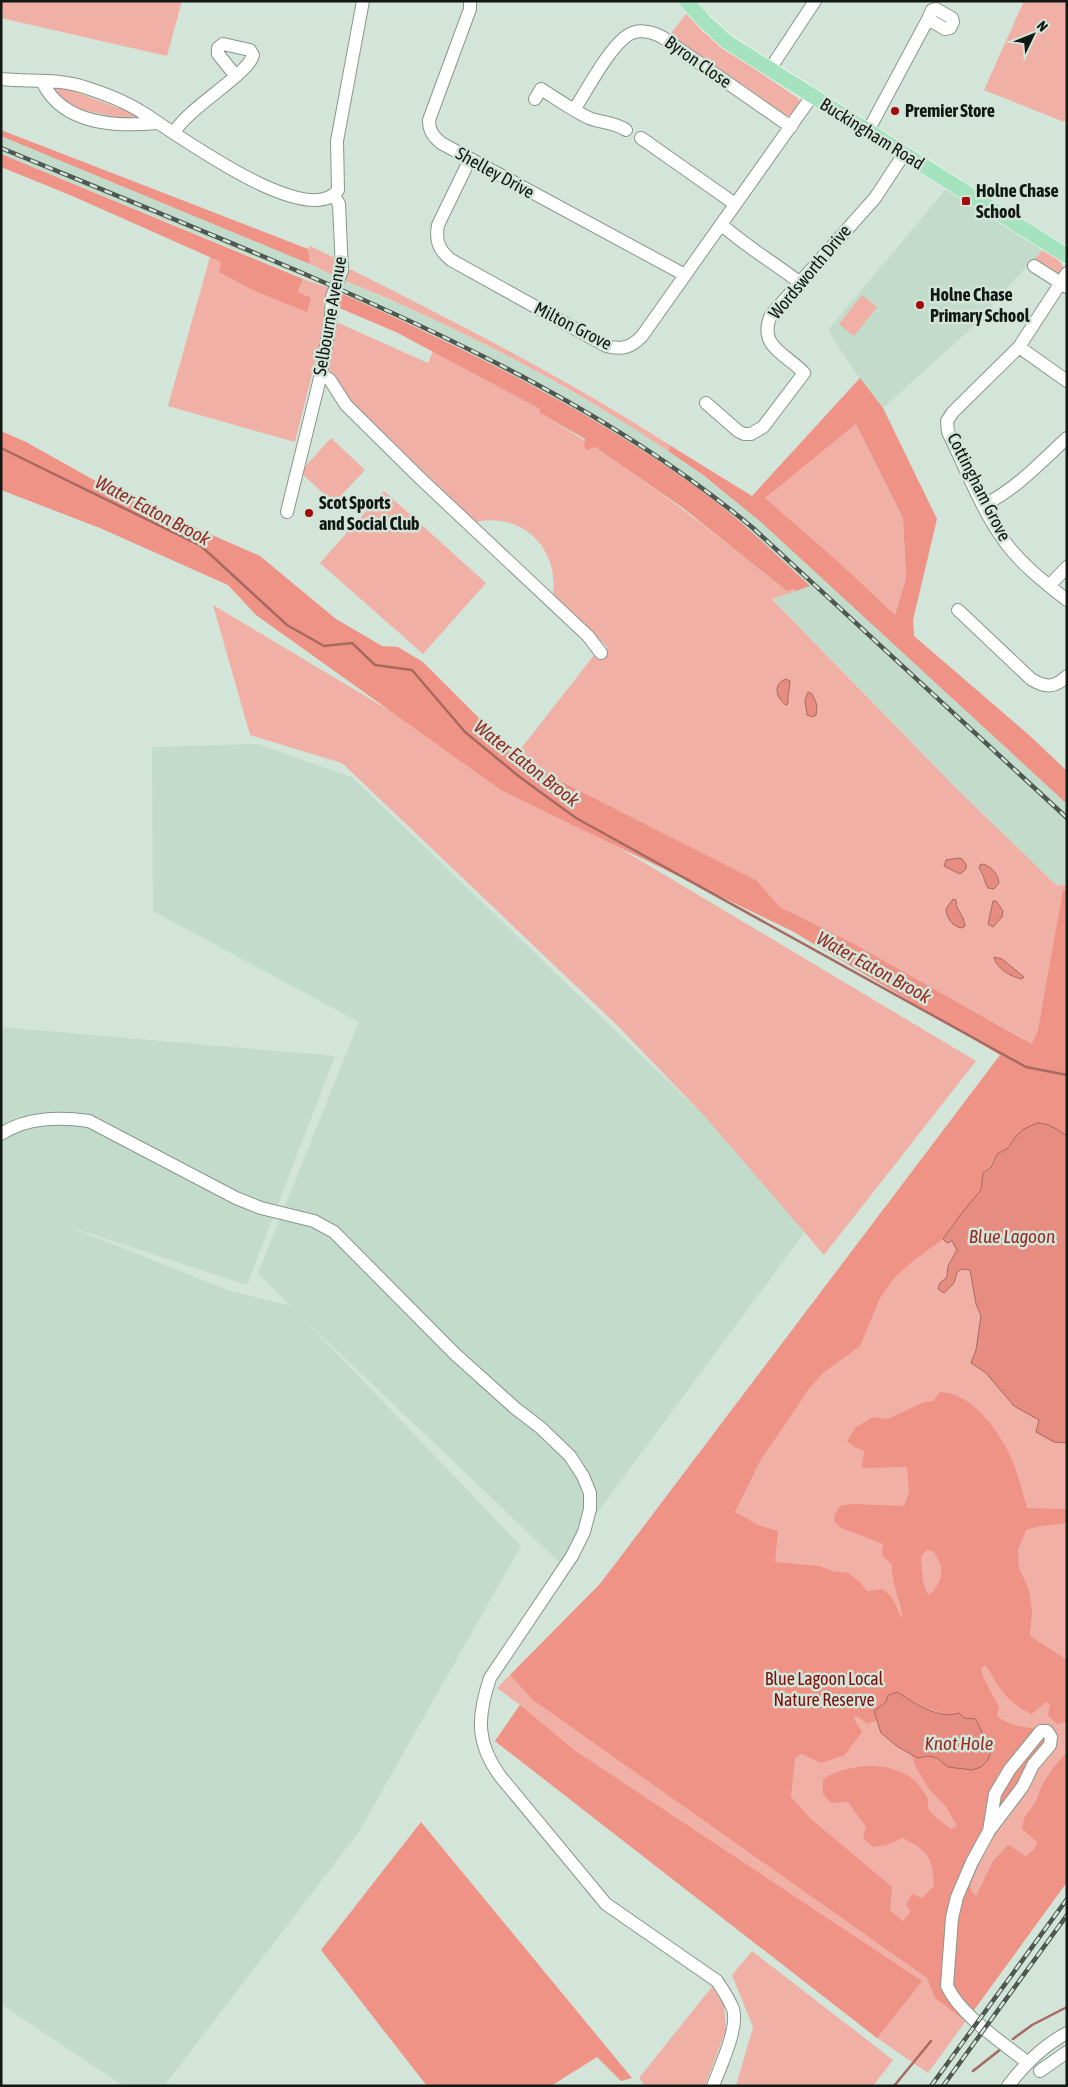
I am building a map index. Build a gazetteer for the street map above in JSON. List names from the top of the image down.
{
  "streets": {
    "main road": ["Buckingham Road"],
    "street": [
      "Byron Close",
      "Shelley Drive",
      "Wordsworth Drive",
      "Selbourne Avenue",
      "Milton Grove",
      "Cottingham Grove"
    ]
  },
  "crossings": [
    ["Byron Close", "Milton Grove"],
    ["Buckingham Road", "Wordsworth Drive"],
    ["Buckingham Road", "Milton Grove"],
    ["Shelley Drive", "Milton Grove"]
  ],
  "water": ["Water Eaton Brook", "Blue Lagoon", "Knot Hole"],
  "parks": ["Blue Lagoon Local Nature Reserve"],
  "places": {
    "other": ["Premier Store", "Holne Chase Primary School", "Scot Sports and Social Club"],
    "transit": ["Holne Chase School"]
  },
  "north": "top right"
}
